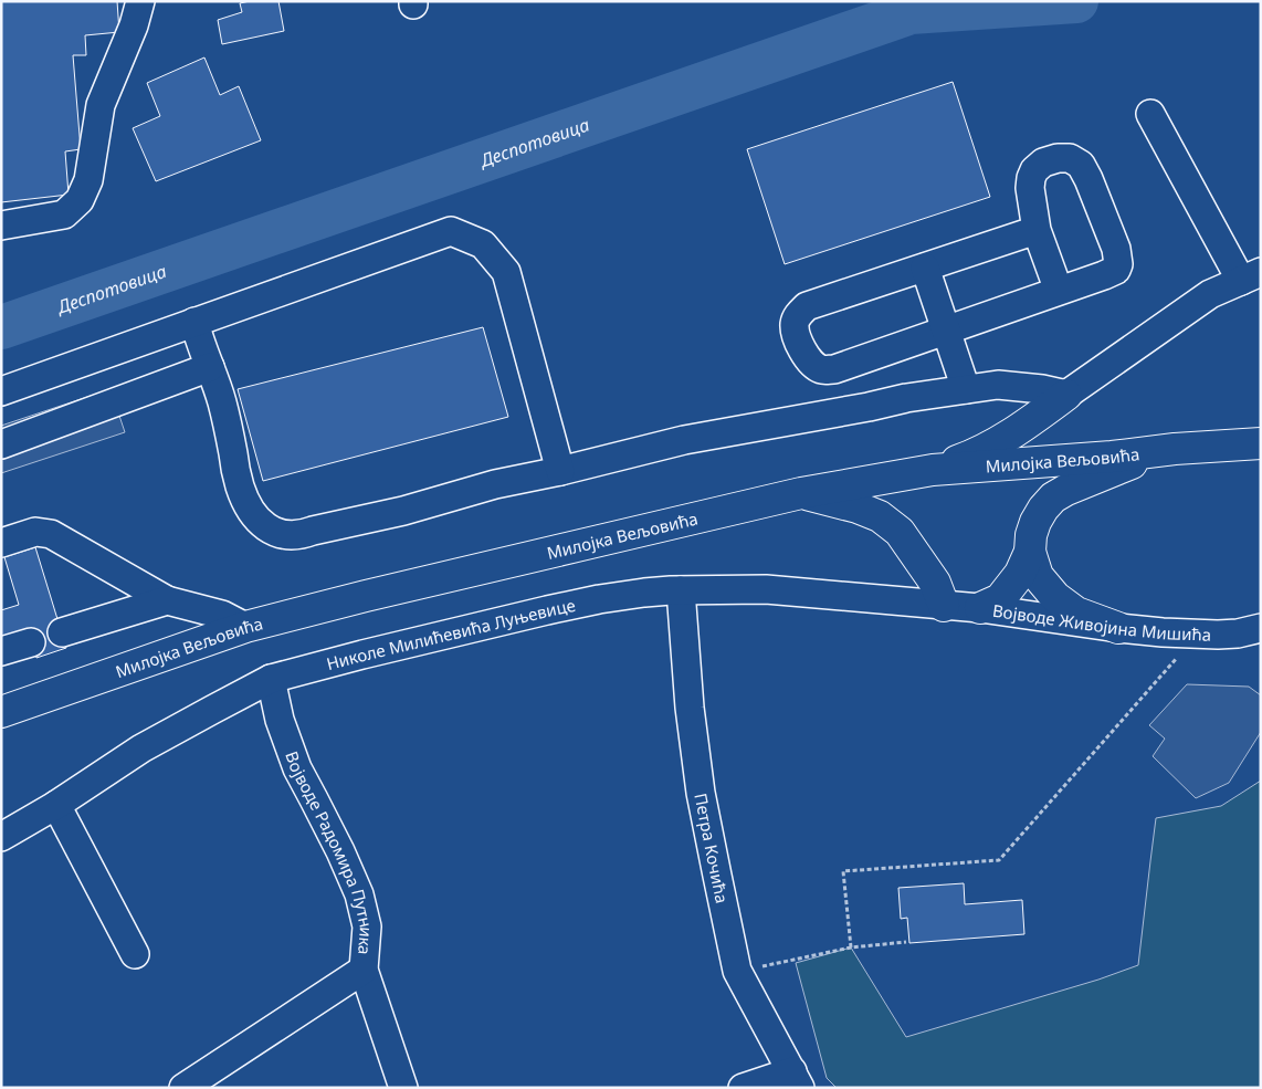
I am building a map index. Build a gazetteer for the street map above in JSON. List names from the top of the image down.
{
  "streets": {
    "main road": ["Милојка Вељовића"],
    "street": [
      "Војводе Живојина Мишића",
      "Николе Милићевића Луњевице",
      "Петра Кочића",
      "Војводе Радомира Путника"
    ]
  },
  "crossings": [
    ["Војводе Живојина Мишића", "Николе Милићевића Луњевице"],
    ["Николе Милићевића Луњевице", "Петра Кочића"],
    ["Николе Милићевића Луњевице", "Војводе Радомира Путника"]
  ],
  "water": ["Деспотовица"]
}
